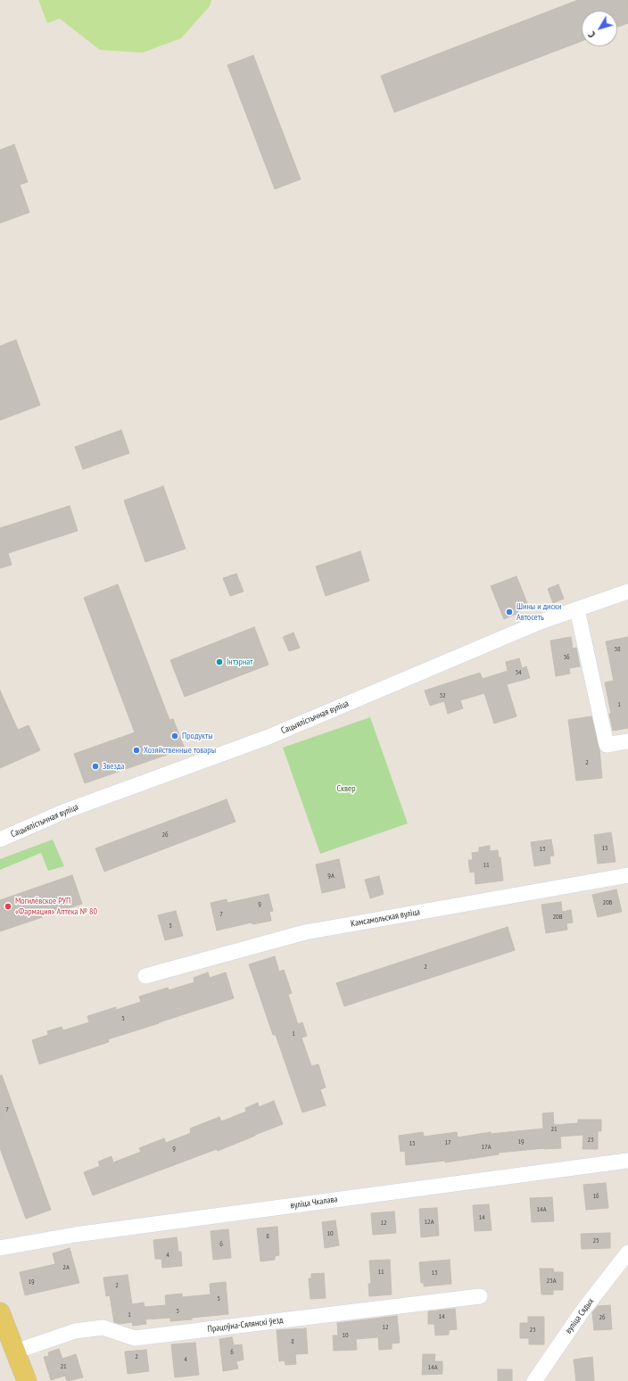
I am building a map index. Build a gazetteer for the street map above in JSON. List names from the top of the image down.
{
  "streets": {
    "street": [
      "Сацыялістычная вуліца",
      "Камсамольская вуліца",
      "вуліца Чкалава",
      "вуліца Сядых",
      "Працоўна-Сялянскі ўезд"
    ]
  },
  "parks": ["Сквер"],
  "places": [
    "Шины и диски Автосеть",
    "Інтэрнат",
    "Продукты",
    "Хозяйственные товары",
    "Звезда",
    "Могилёвское РУП «Фармация» Аптека № 80"
  ],
  "house_numbers": [
    "38",
    "36",
    "34",
    "32",
    "1",
    "2",
    "26",
    "15",
    "13",
    "11",
    "9А",
    "20Б",
    "9",
    "7",
    "20В",
    "5",
    "2",
    "5",
    "1",
    "7",
    "21",
    "23",
    "19",
    "17",
    "15",
    "17А",
    "9",
    "16",
    "14А",
    "14",
    "12А",
    "12",
    "10",
    "8",
    "25",
    "6",
    "4",
    "2А",
    "11",
    "13",
    "23А",
    "19",
    "2",
    "5",
    "3",
    "1",
    "14",
    "26",
    "12",
    "23",
    "10",
    "8",
    "6",
    "2",
    "4",
    "21",
    "14А"
  ],
  "north": "bottom left"
}
